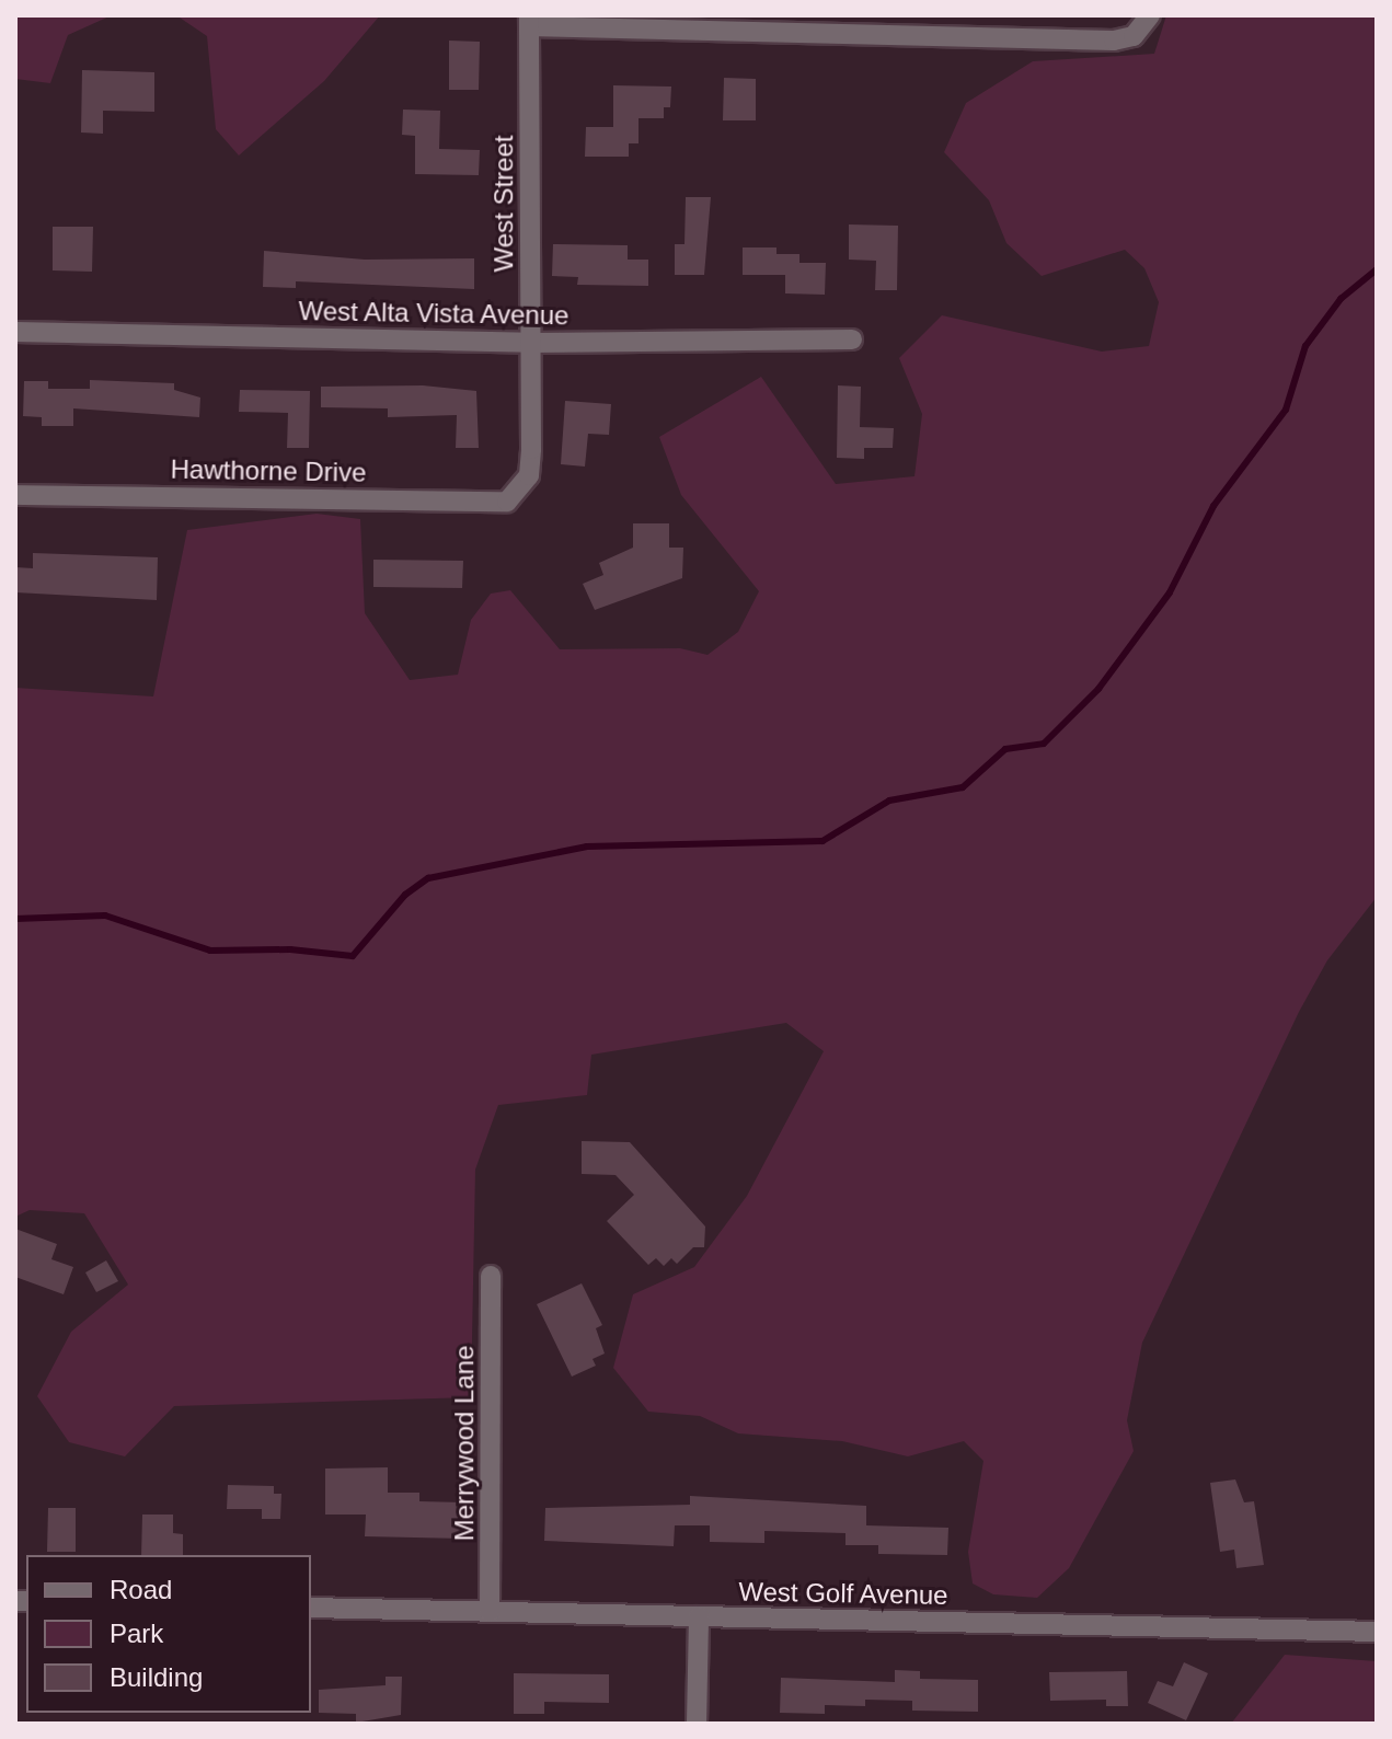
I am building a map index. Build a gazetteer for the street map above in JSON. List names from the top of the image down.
{
  "streets": {
    "street": [
      "West Street",
      "West Alta Vista Avenue",
      "Hawthorne Drive",
      "Merrywood Lane",
      "West Golf Avenue"
    ]
  },
  "crossings": [
    ["West Street", "West Alta Vista Avenue"],
    ["West Street", "Hawthorne Drive"],
    ["Merrywood Lane", "West Golf Avenue"]
  ],
  "legend": ["Road", "Park", "Building"]
}
